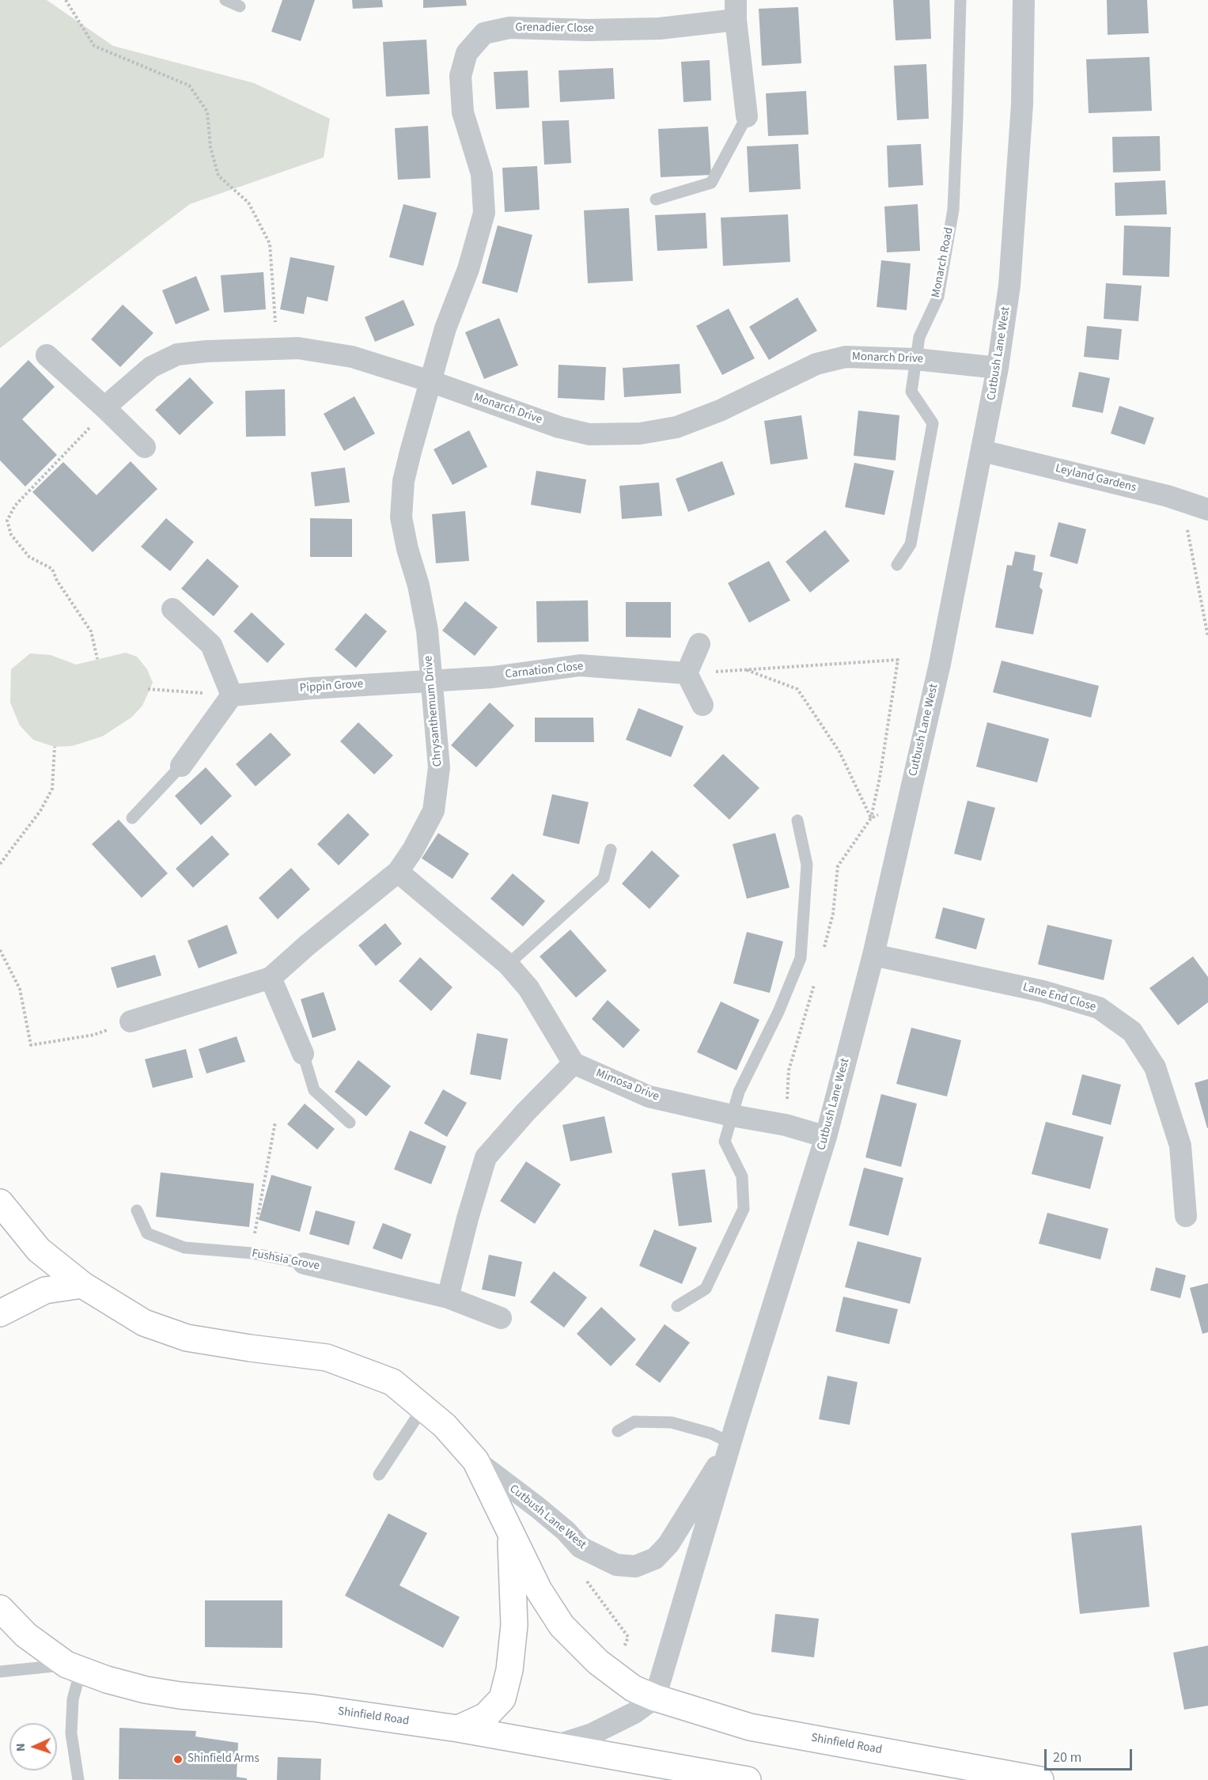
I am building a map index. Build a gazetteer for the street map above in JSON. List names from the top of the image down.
{
  "streets": {
    "main road": ["Shinfield Road"],
    "street": [
      "Grenadier Close",
      "Cutbush Lane West",
      "Monarch Drive",
      "Leyland Gardens",
      "Carnation Close",
      "Pippin Grove",
      "Chrysanthemum Drive",
      "Lane End Close",
      "Mimosa Drive",
      "Fushsia Grove"
    ],
    "lane": ["Monarch Road"]
  },
  "crossings": [
    ["Grenadier Close", "Monarch Drive"],
    ["Grenadier Close", "Chrysanthemum Drive"],
    ["Monarch Road", "Monarch Drive"],
    ["Cutbush Lane West", "Monarch Drive"],
    ["Cutbush Lane West", "Leyland Gardens"],
    ["Cutbush Lane West", "Lane End Close"],
    ["Cutbush Lane West", "Mimosa Drive"],
    ["Cutbush Lane West", "Shinfield Road"],
    ["Monarch Drive", "Chrysanthemum Drive"],
    ["Carnation Close", "Pippin Grove"],
    ["Carnation Close", "Chrysanthemum Drive"],
    ["Pippin Grove", "Chrysanthemum Drive"]
  ],
  "places": ["Shinfield Arms"],
  "scale_bar": "20 m",
  "north": "left"
}
